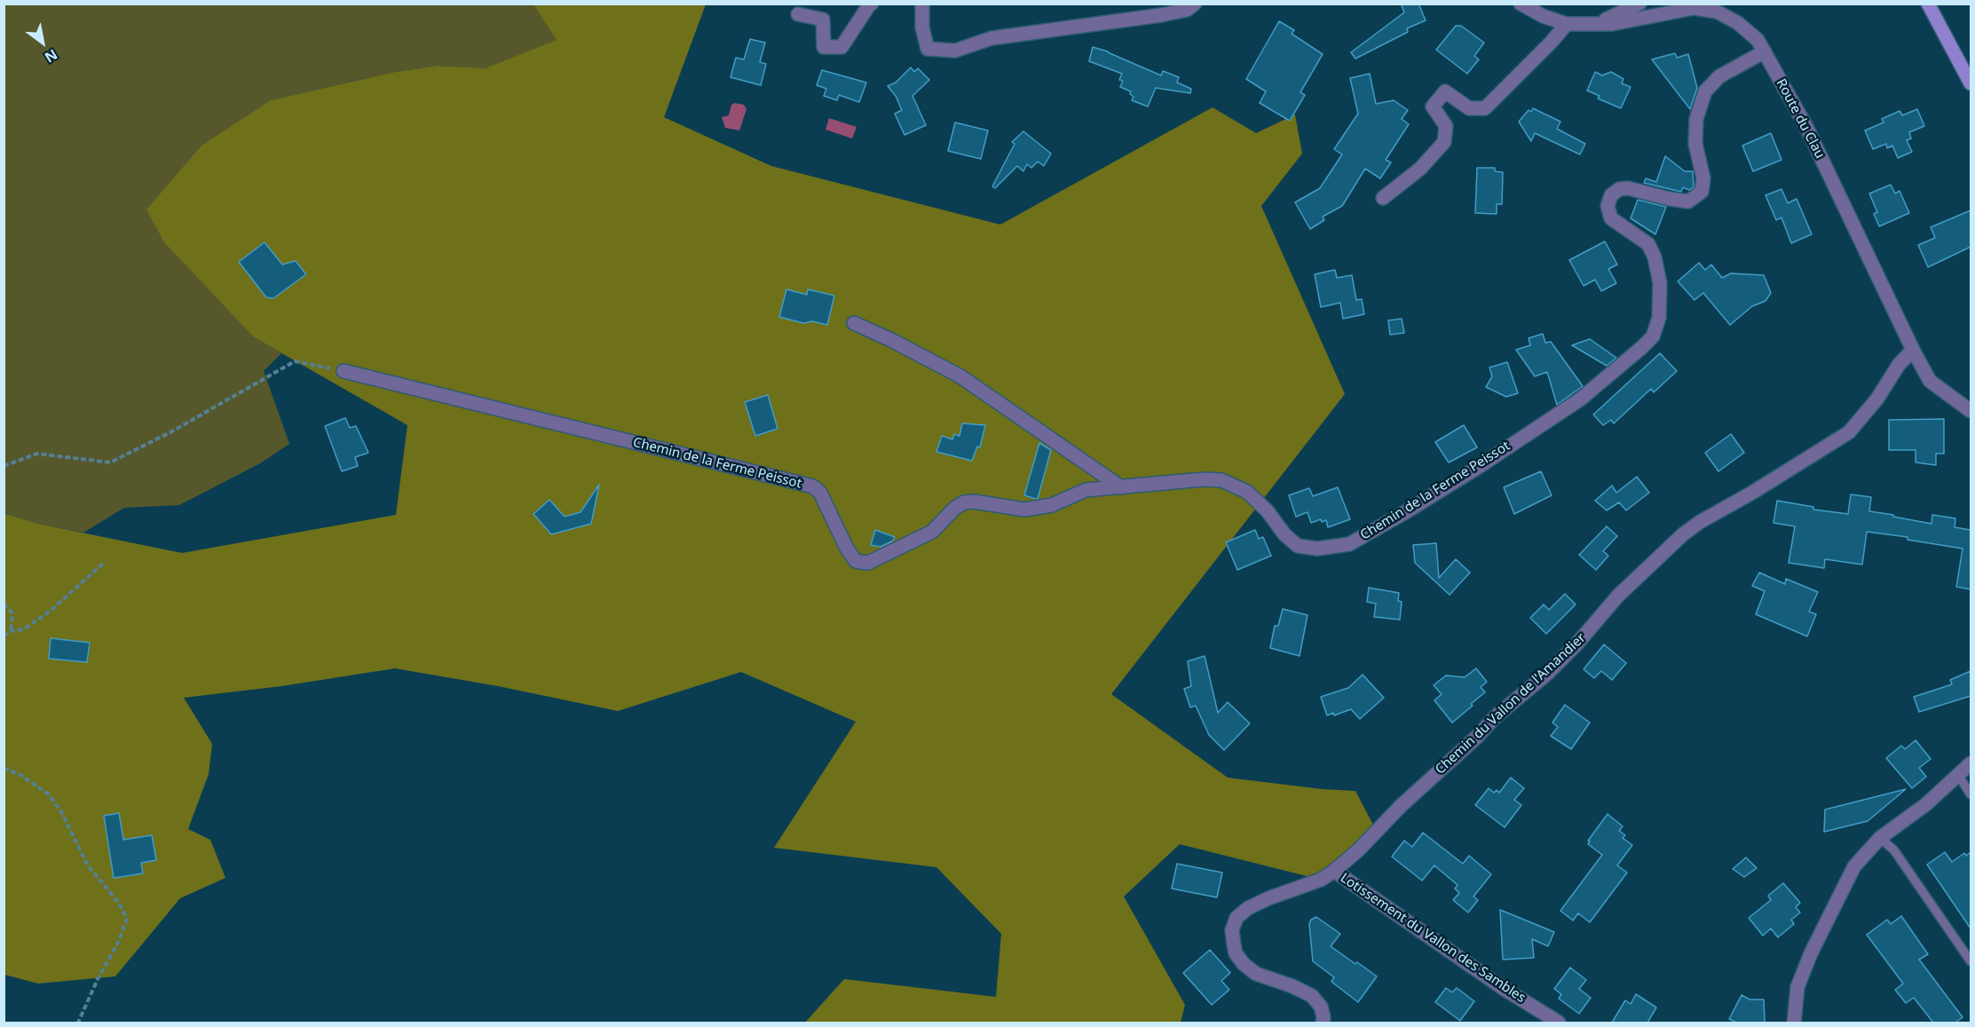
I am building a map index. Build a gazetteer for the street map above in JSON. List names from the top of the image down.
{
  "streets": {
    "street": [
      "Route du Clau",
      "Chemin de la Ferme Peissot",
      "Chemin du Vallon de l'Amandier",
      "Lotissement du Vallon des Sambles"
    ]
  },
  "crossings": [
    ["Route du Clau", "Chemin de la Ferme Peissot"],
    ["Route du Clau", "Chemin du Vallon de l'Amandier"],
    ["Chemin du Vallon de l'Amandier", "Lotissement du Vallon des Sambles"]
  ],
  "north": "bottom right"
}
